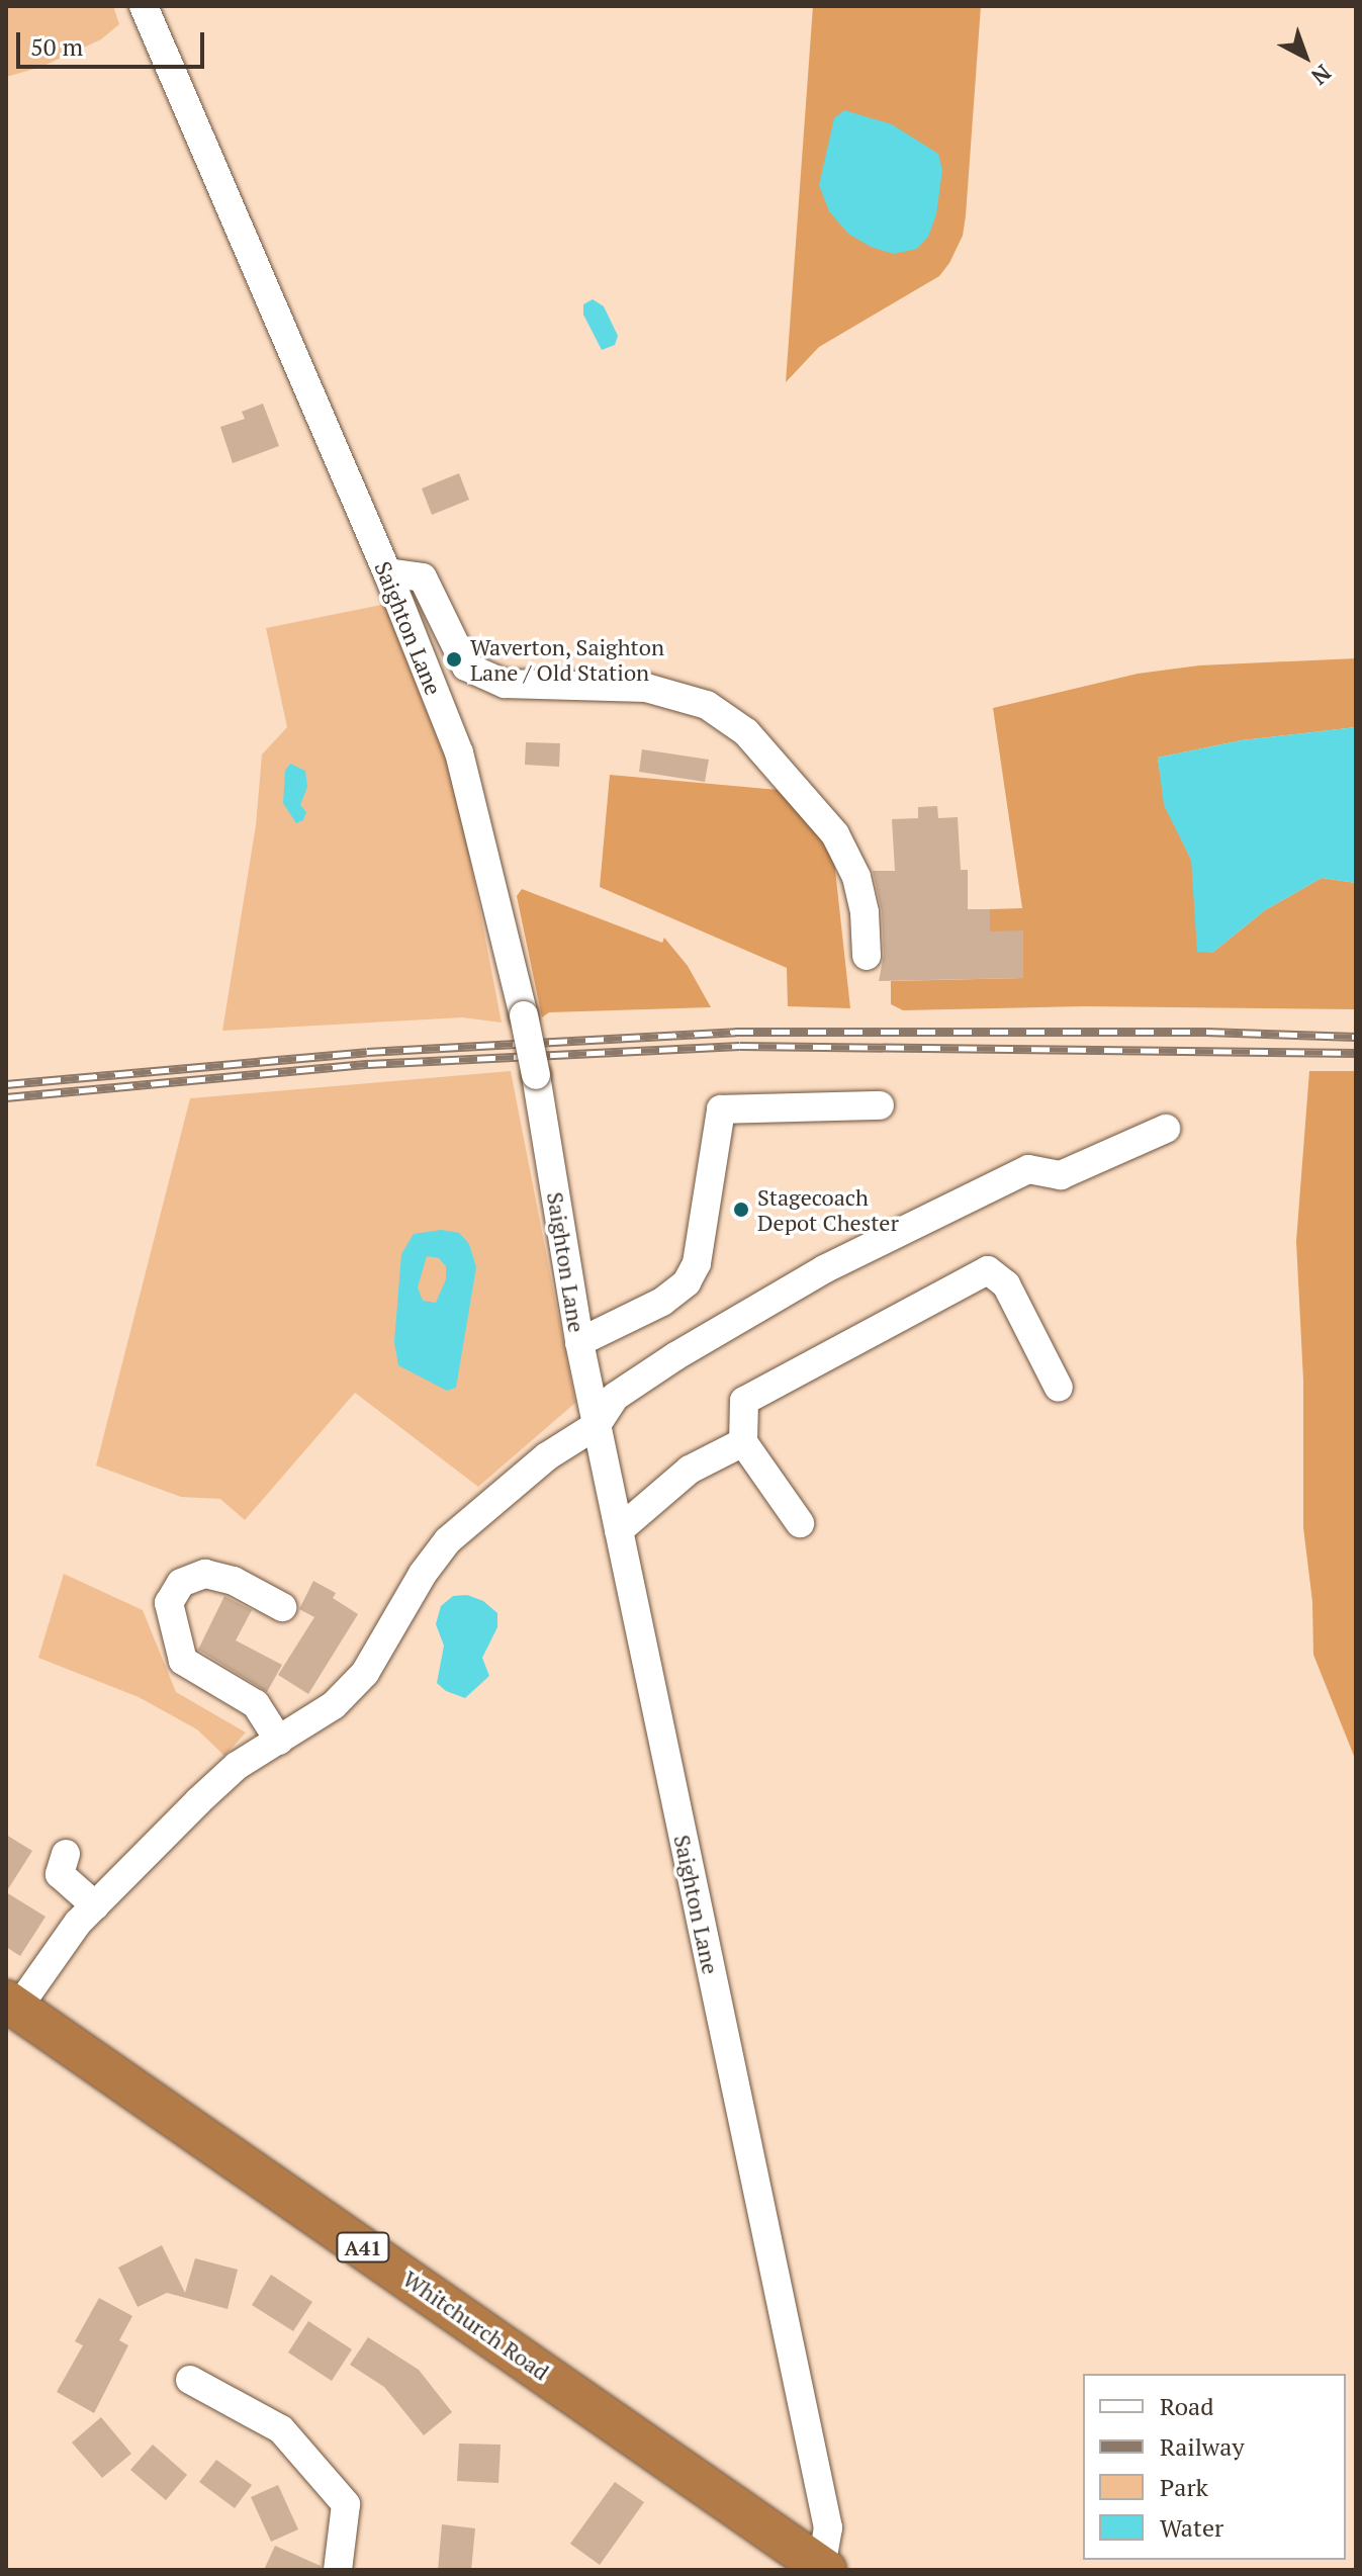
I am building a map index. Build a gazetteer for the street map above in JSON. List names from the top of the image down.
{
  "streets": {
    "highway": ["A41", "Whitchurch Road"],
    "street": ["Saighton Lane"]
  },
  "crossings": [
    ["Saighton Lane", "Whitchurch Road"]
  ],
  "places": ["Waverton, Saighton Lane / Old Station", "Stagecoach Depot Chester"],
  "legend": [
    "Road",
    "Railway",
    "Park",
    "Water"
  ],
  "scale_bar": "50 m",
  "north": "bottom right"
}
